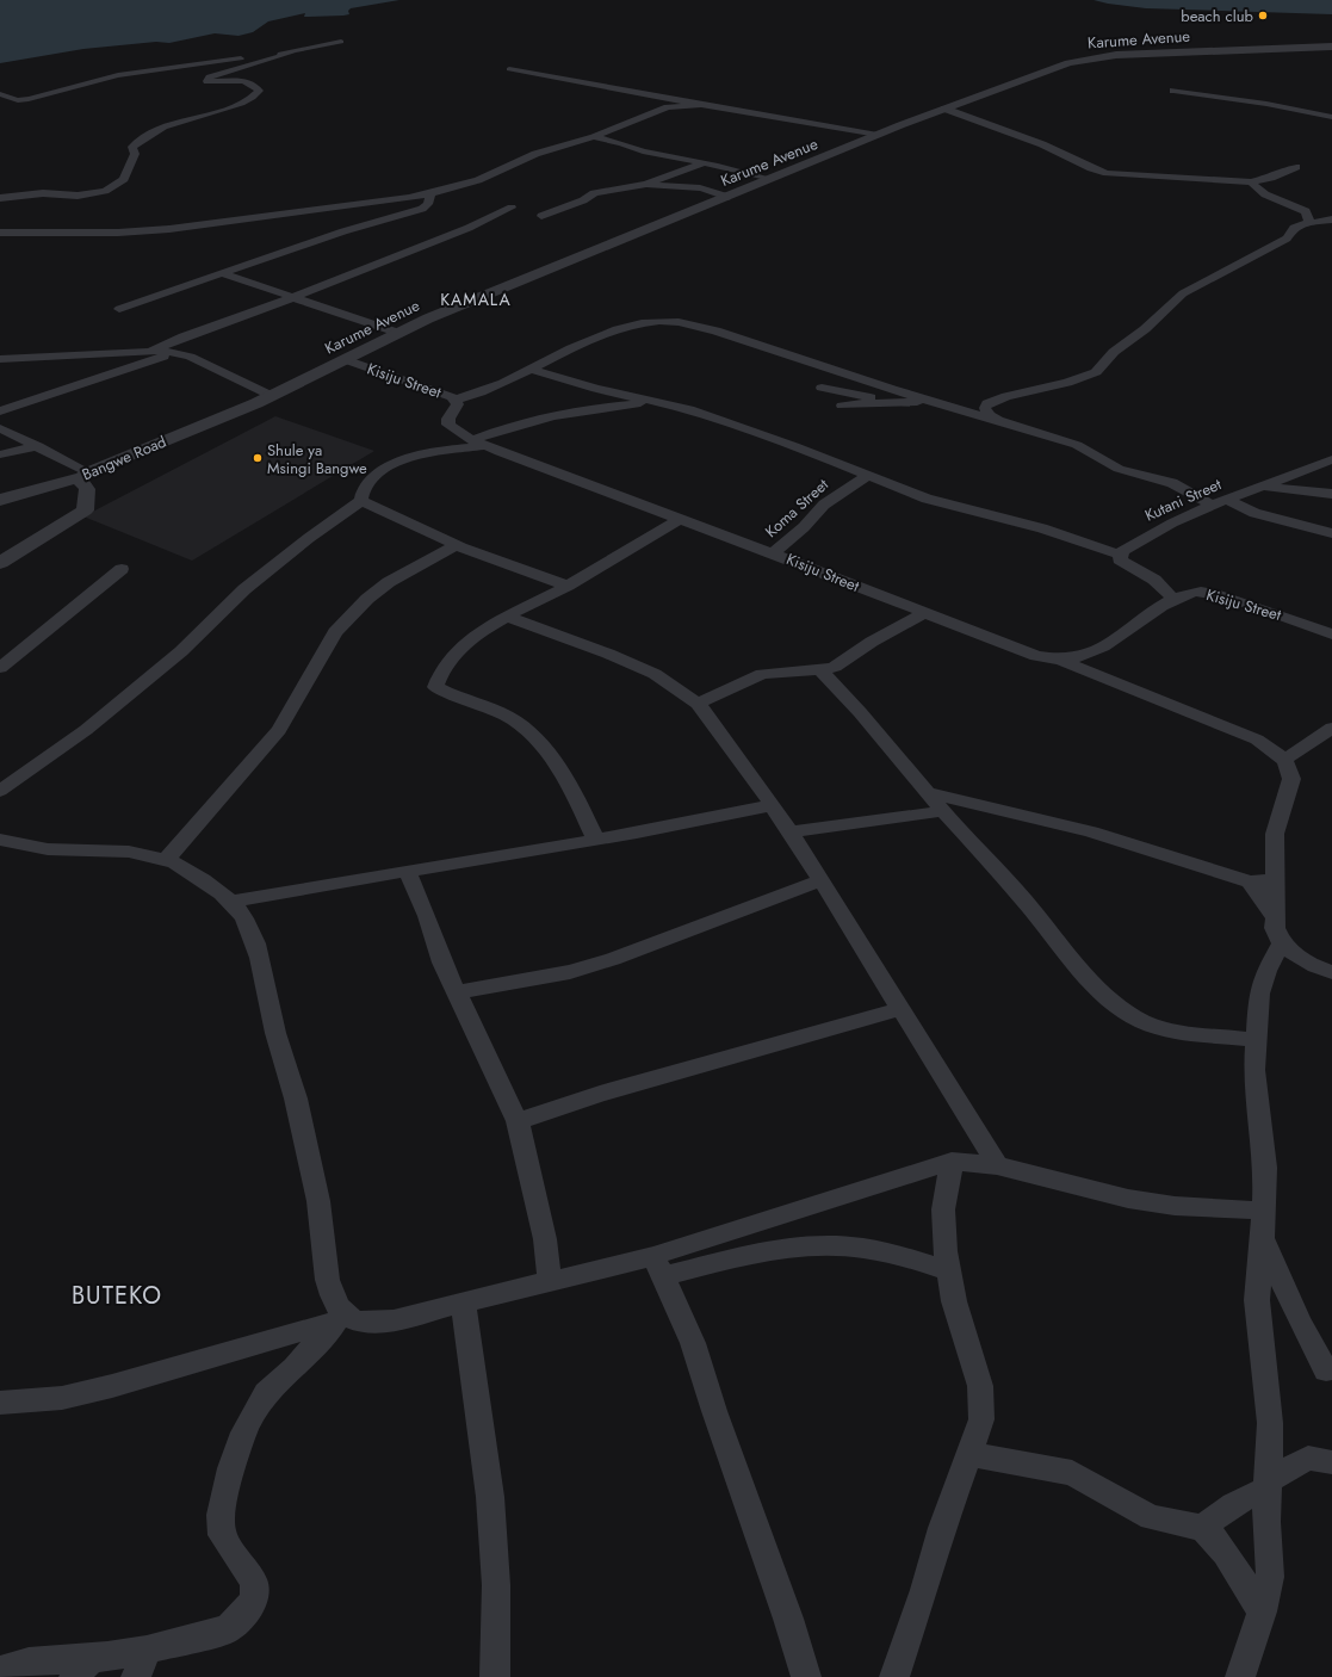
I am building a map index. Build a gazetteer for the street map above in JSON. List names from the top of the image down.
{
  "streets": {
    "street": [
      "Karume Avenue",
      "Kisiju Street",
      "Bangwe Road",
      "Kutani Street",
      "Koma Street"
    ]
  },
  "crossings": [
    ["Karume Avenue", "Kisiju Street"],
    ["Karume Avenue", "Bangwe Road"],
    ["Kisiju Street", "Koma Street"]
  ],
  "districts": ["KAMALA", "BUTEKO"],
  "places": ["beach club", "Shule ya Msingi Bangwe"]
}
